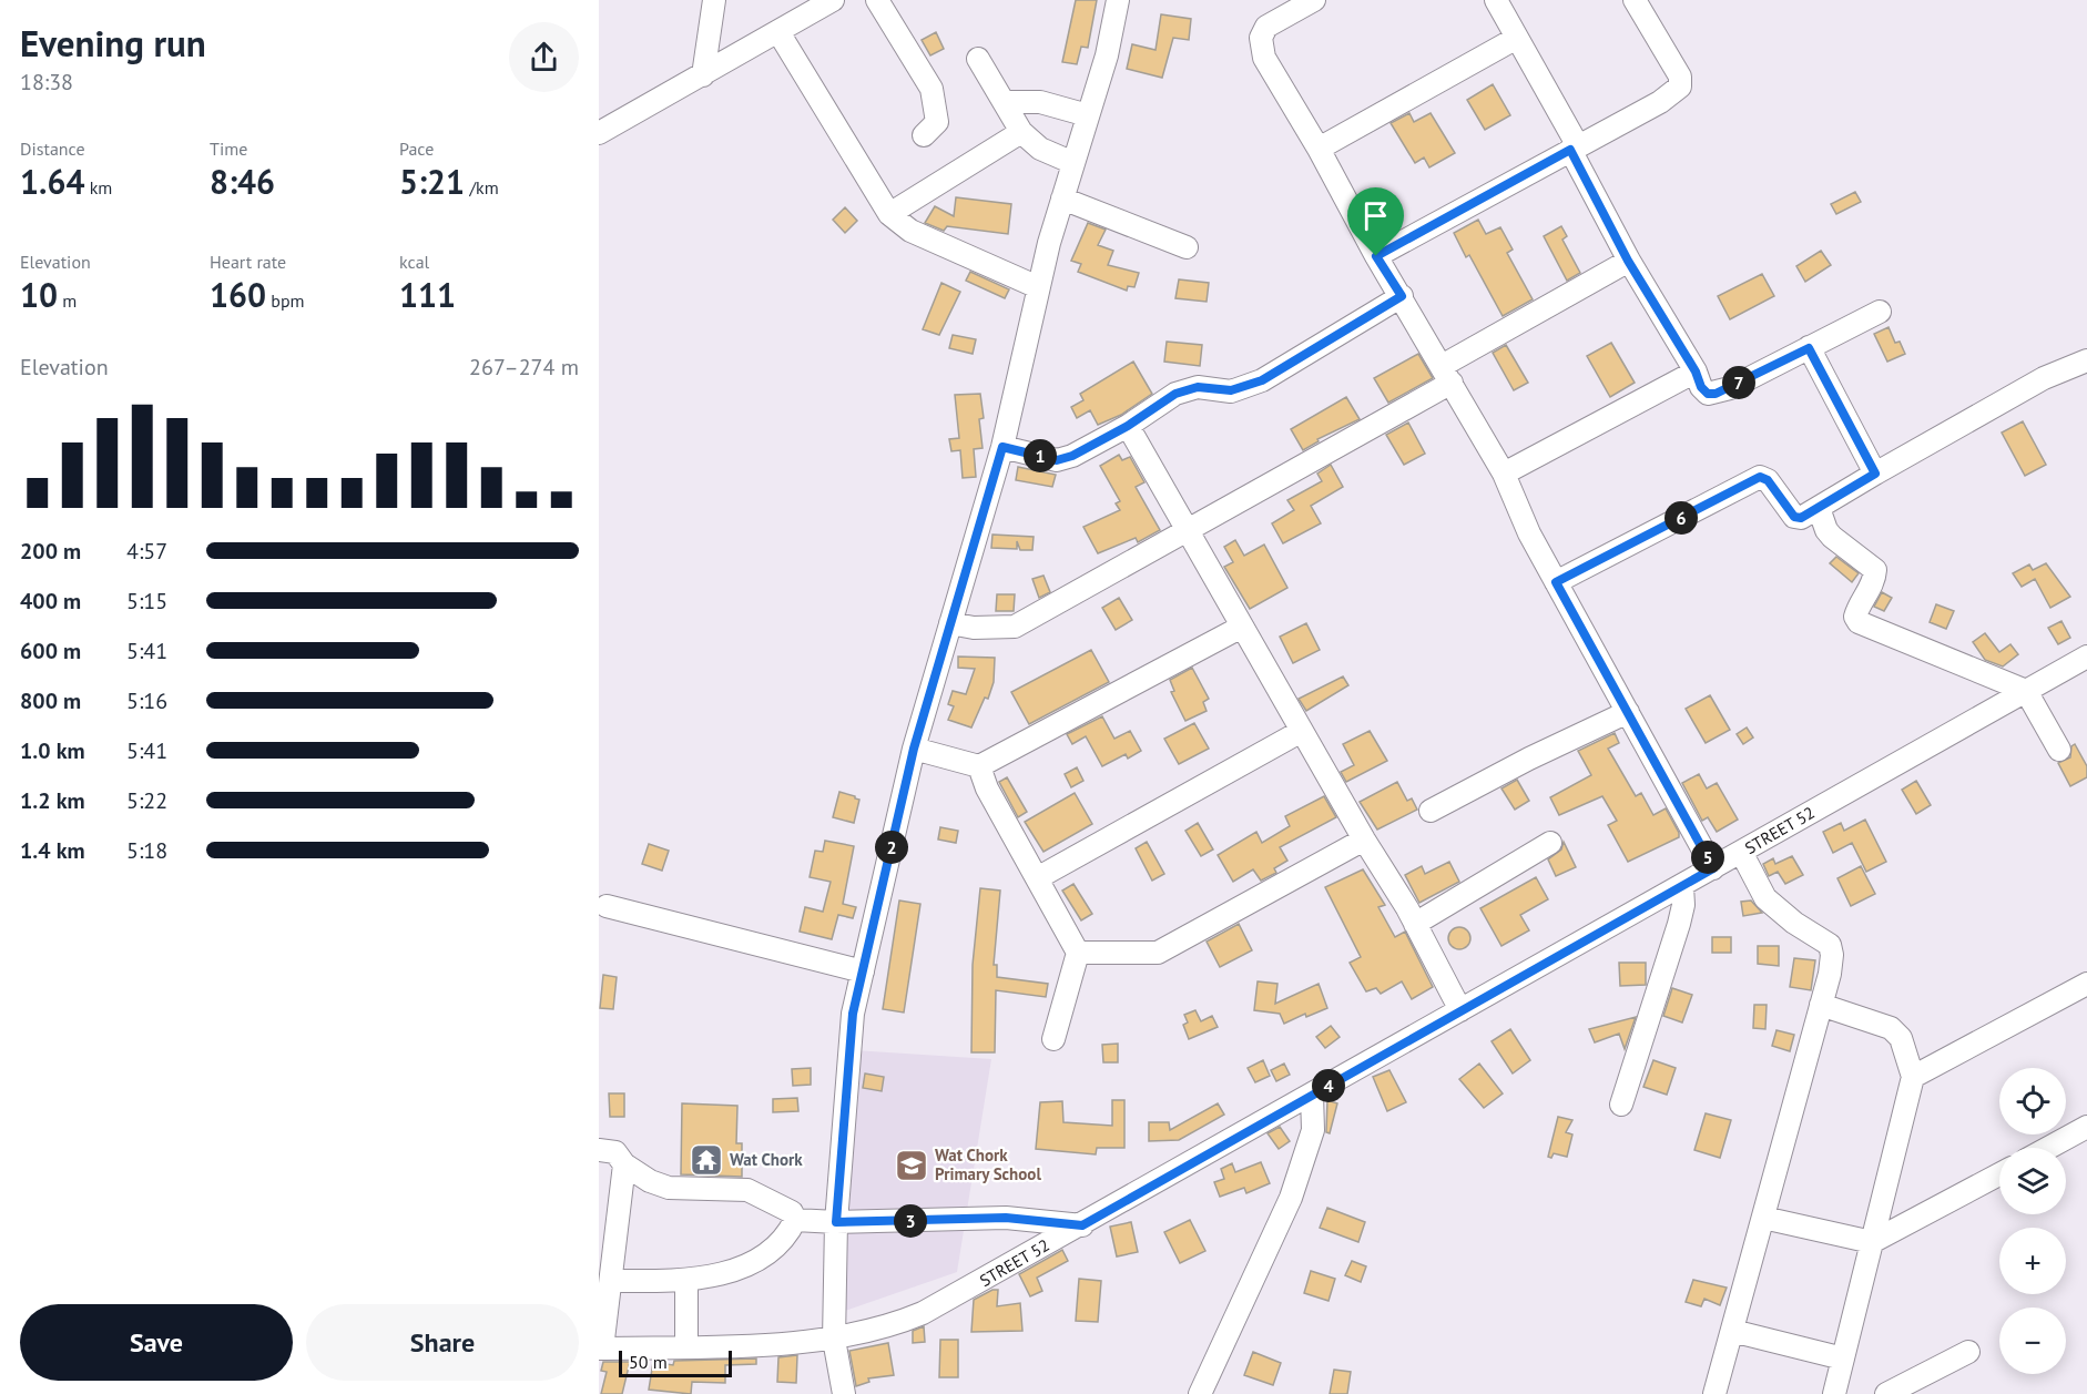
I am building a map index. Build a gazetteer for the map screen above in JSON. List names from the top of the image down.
{
  "streets": {
    "street": ["STREET 52"]
  },
  "places": {
    "temple": ["Wat Chork"],
    "school or university": ["Wat Chork Primary School"]
  },
  "scale_bar": "50 m",
  "page": {
    "heading": ["Evening run", "18:38"],
    "stats": [
      ["Distance", "1.64 km"],
      ["Time", "8:46"],
      ["Pace", "5:21 /km"],
      ["Elevation", "10 m"],
      ["Heart rate", "160 bpm"],
      ["kcal", "111"]
    ],
    "chart": ["Elevation", "267–274 m"],
    "pins": [
      "7",
      "1",
      "6",
      "2",
      "5",
      "4",
      "3"
    ],
    "list": [
      {
        "name": "200 m",
        "note": "4:57"
      },
      {
        "name": "400 m",
        "note": "5:15"
      },
      {
        "name": "600 m",
        "note": "5:41"
      },
      {
        "name": "800 m",
        "note": "5:16"
      },
      {
        "name": "1.0 km",
        "note": "5:41"
      },
      {
        "name": "1.2 km",
        "note": "5:22"
      },
      {
        "name": "1.4 km",
        "note": "5:18"
      }
    ],
    "map_buttons": ["+", "−"],
    "buttons": ["Save", "Share"],
    "scale": "50 m"
  }
}
